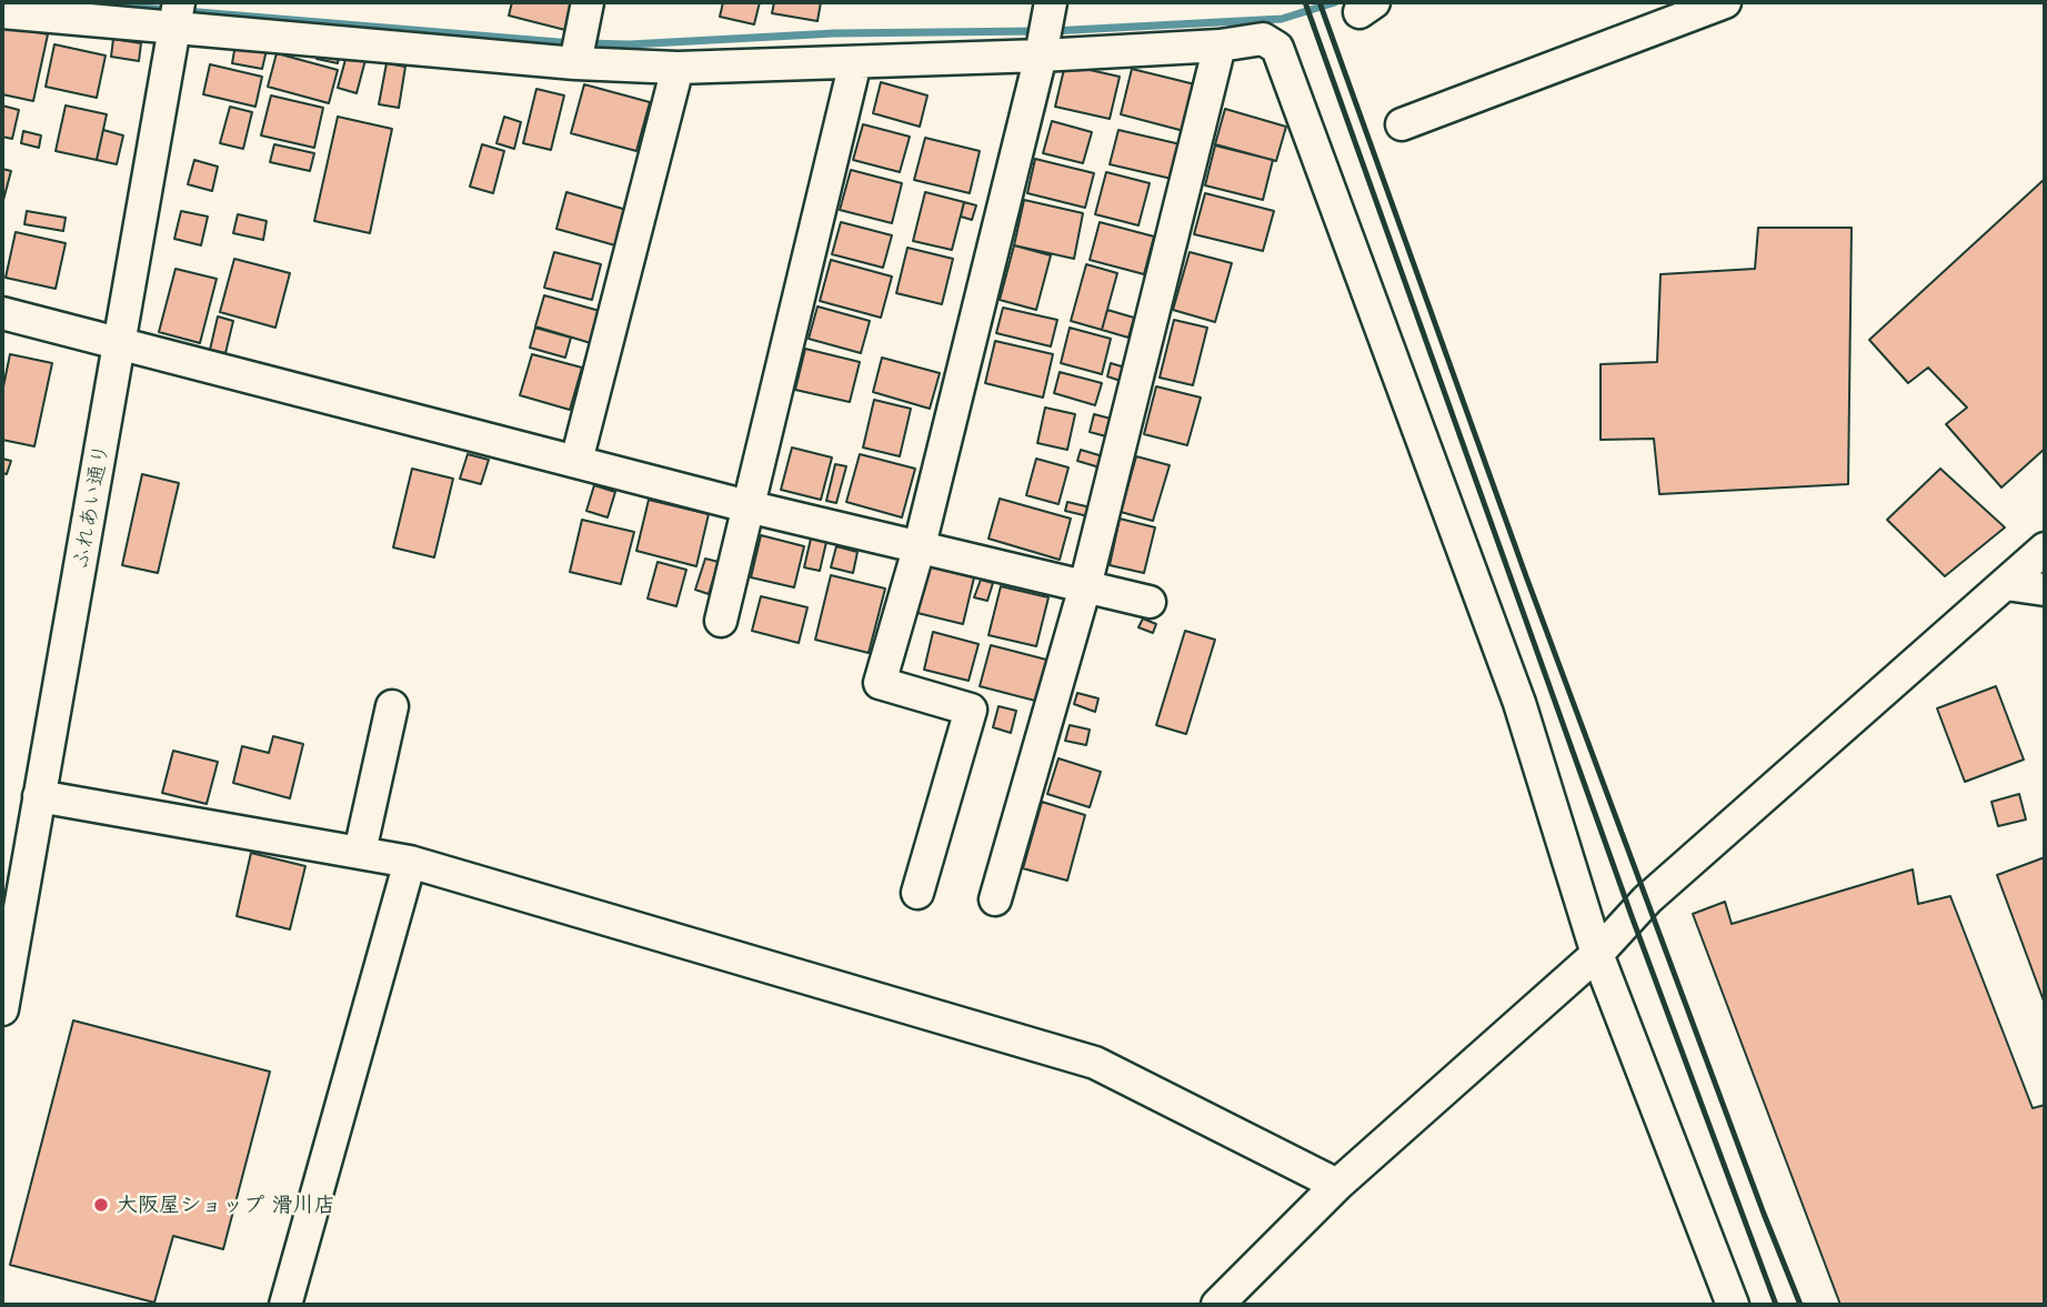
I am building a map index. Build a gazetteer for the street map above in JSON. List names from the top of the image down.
{
  "streets": {
    "street": ["ふれあい通り"]
  },
  "places": ["大阪屋ショップ 滑川店"]
}
